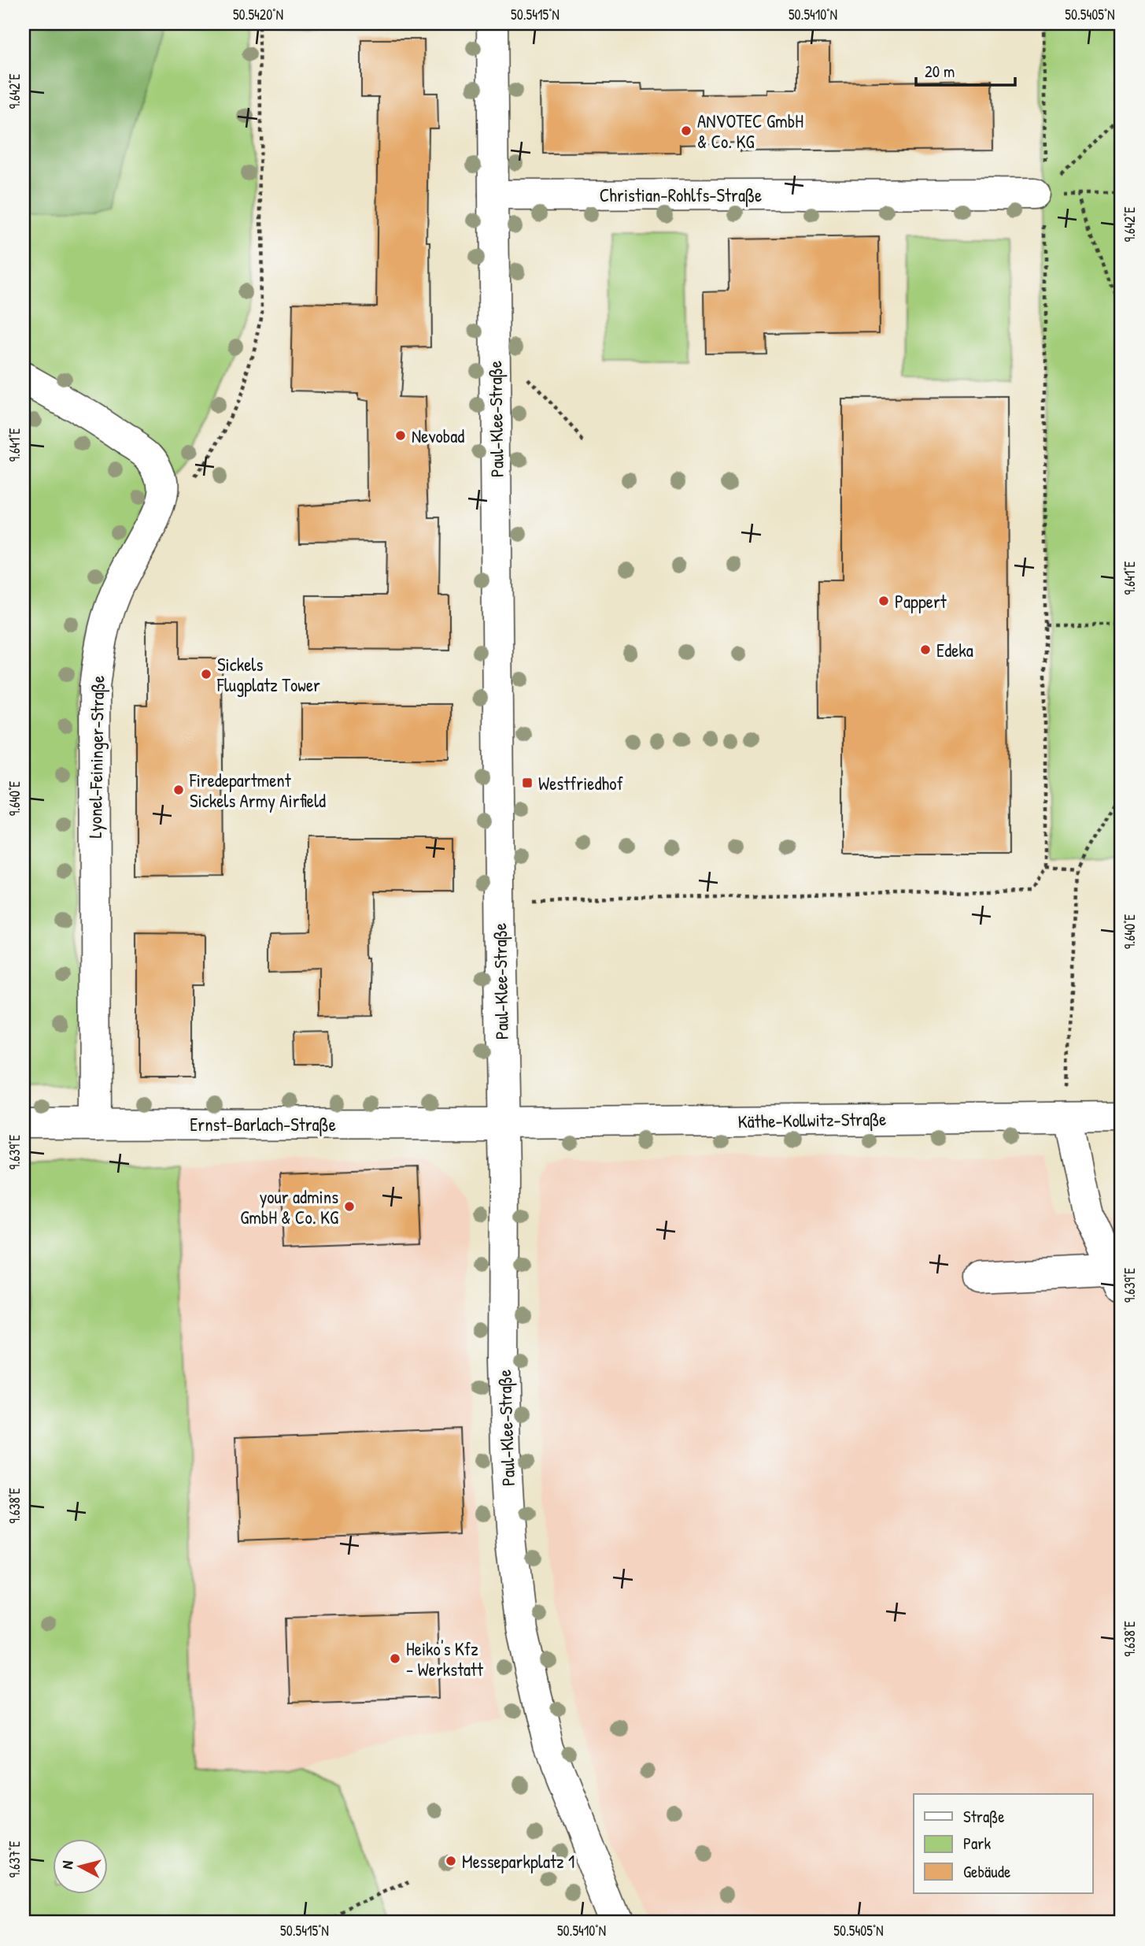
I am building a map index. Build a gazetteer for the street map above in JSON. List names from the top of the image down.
{
  "streets": {
    "street": [
      "Christian-Rohlfs-Straße",
      "Paul-Klee-Straße",
      "Lyonel-Feininger-Straße",
      "Käthe-Kollwitz-Straße",
      "Ernst-Barlach-Straße"
    ]
  },
  "crossings": [
    ["Christian-Rohlfs-Straße", "Paul-Klee-Straße"],
    ["Paul-Klee-Straße", "Käthe-Kollwitz-Straße"],
    ["Paul-Klee-Straße", "Ernst-Barlach-Straße"],
    ["Lyonel-Feininger-Straße", "Ernst-Barlach-Straße"],
    ["Käthe-Kollwitz-Straße", "Ernst-Barlach-Straße"]
  ],
  "places": {
    "other": [
      "ANVOTEC GmbH & Co. KG",
      "Nevobad",
      "Pappert",
      "Edeka",
      "Sickels Flugplatz Tower",
      "Firedepartment Sickels Army Airfield",
      "your admins GmbH & Co. KG",
      "Heiko's Kfz - Werkstatt",
      "Messeparkplatz 1"
    ],
    "transit": ["Westfriedhof"]
  },
  "legend": ["Straße", "Park", "Gebäude"],
  "scale_bar": "20 m",
  "north": "left",
  "coordinates": [
    "50.5420°N",
    "50.5415°N",
    "50.5410°N",
    "50.5405°N",
    "9.642°E",
    "9.641°E",
    "9.640°E",
    "9.639°E",
    "9.638°E",
    "9.637°E"
  ]
}
